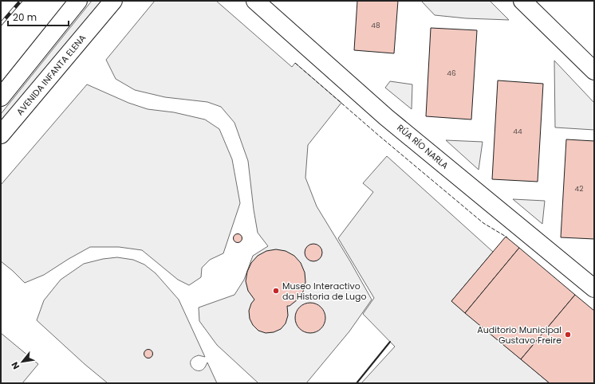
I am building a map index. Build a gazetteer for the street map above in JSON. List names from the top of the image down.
{
  "streets": {
    "street": ["AVENIDA INFANTA ELENA", "RÚA RÍO NARLA"]
  },
  "places": ["Museo Interactivo da Historia de Lugo", "Auditorio Municipal Gustavo Freire"],
  "house_numbers": [
    "48",
    "46",
    "44",
    "42"
  ],
  "scale_bar": "20 m",
  "north": "bottom left"
}
